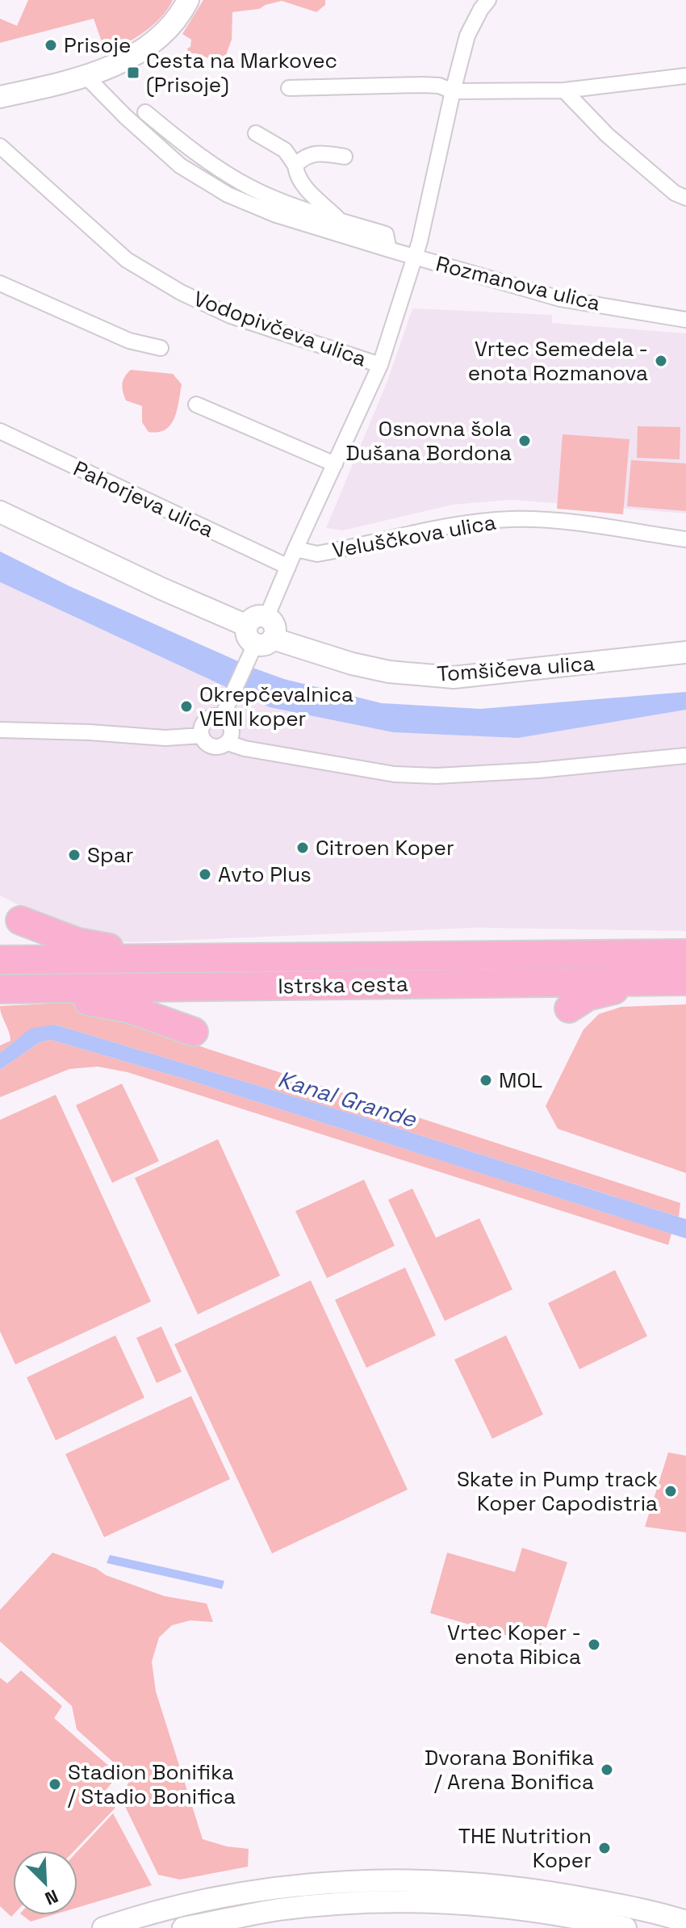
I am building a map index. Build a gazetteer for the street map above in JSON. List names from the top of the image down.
{
  "streets": {
    "highway": ["Istrska cesta"],
    "main road": ["Tomšičeva ulica"],
    "street": [
      "Rozmanova ulica",
      "Vodopivčeva ulica",
      "Pahorjeva ulica",
      "Veluščkova ulica"
    ]
  },
  "water": ["Kanal Grande"],
  "places": {
    "other": [
      "Prisoje",
      "Vrtec Semedela - enota Rozmanova",
      "Osnovna šola Dušana Bordona",
      "Okrepčevalnica VENI koper",
      "Citroen Koper",
      "Spar",
      "Avto Plus",
      "MOL",
      "Skate in Pump track Koper Capodistria",
      "Vrtec Koper - enota Ribica",
      "Dvorana Bonifika / Arena Bonifica",
      "Stadion Bonifika / Stadio Bonifica",
      "THE Nutrition Koper"
    ],
    "transit": ["Cesta na Markovec (Prisoje)"]
  },
  "north": "bottom right"
}
